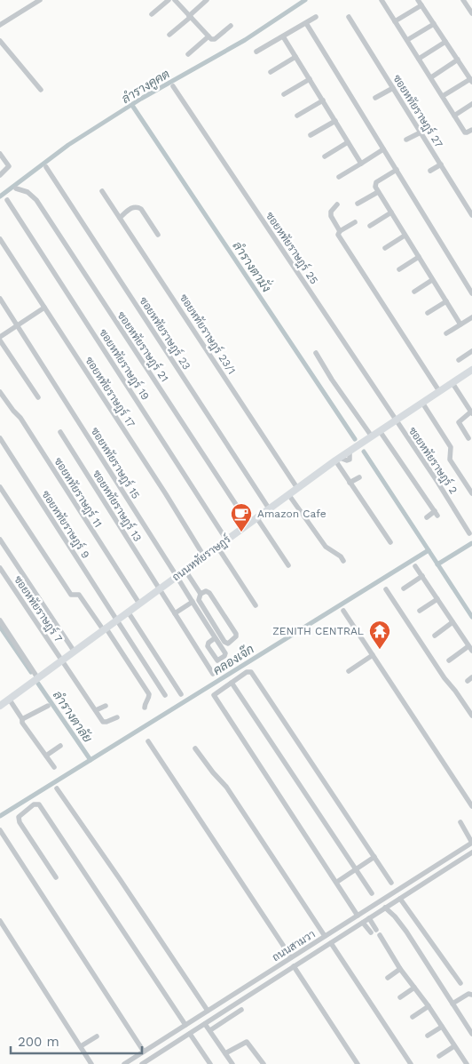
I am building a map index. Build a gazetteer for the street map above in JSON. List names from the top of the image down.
{
  "streets": {
    "main road": ["ถนนหทัยราษฎร์"],
    "street": [
      "ซอยหทัยราษฎร์ 27",
      "ซอยหทัยราษฎร์ 25",
      "ซอยหทัยราษฎร์ 23",
      "ซอยหทัยราษฎร์ 23/1",
      "ซอยหทัยราษฎร์ 21",
      "ซอยหทัยราษฎร์ 19",
      "ซอยหทัยราษฎร์ 17",
      "ซอยหทัยราษฎร์ 2",
      "ซอยหทัยราษฎร์ 15",
      "ซอยหทัยราษฎร์ 11",
      "ซอยหทัยราษฎร์ 13",
      "ซอยหทัยราษฎร์ 9",
      "ซอยหทัยราษฎร์ 7",
      "ถนนสามวา"
    ]
  },
  "crossings": [
    ["ซอยหทัยราษฎร์ 25", "ซอยหทัยราษฎร์ 2"],
    ["ซอยหทัยราษฎร์ 25", "ถนนหทัยราษฎร์"],
    ["ซอยหทัยราษฎร์ 23", "ถนนหทัยราษฎร์"],
    ["ซอยหทัยราษฎร์ 23/1", "ถนนหทัยราษฎร์"],
    ["ซอยหทัยราษฎร์ 21", "ถนนหทัยราษฎร์"],
    ["ซอยหทัยราษฎร์ 19", "ถนนหทัยราษฎร์"],
    ["ซอยหทัยราษฎร์ 17", "ถนนหทัยราษฎร์"],
    ["ซอยหทัยราษฎร์ 2", "ถนนหทัยราษฎร์"],
    ["ซอยหทัยราษฎร์ 15", "ถนนหทัยราษฎร์"],
    ["ซอยหทัยราษฎร์ 11", "ถนนหทัยราษฎร์"],
    ["ซอยหทัยราษฎร์ 13", "ถนนหทัยราษฎร์"],
    ["ซอยหทัยราษฎร์ 9", "ถนนหทัยราษฎร์"],
    ["ถนนหทัยราษฎร์", "ซอยหทัยราษฎร์ 7"]
  ],
  "water": [
    "ลำรางคูคต",
    "ลำรางตามั่ง",
    "คลองเจ๊ก",
    "ลำรางตาลัย"
  ],
  "places": {
    "cafe": ["Amazon Cafe"],
    "temple": ["ZENITH CENTRAL"]
  },
  "scale_bar": "200 m"
}
